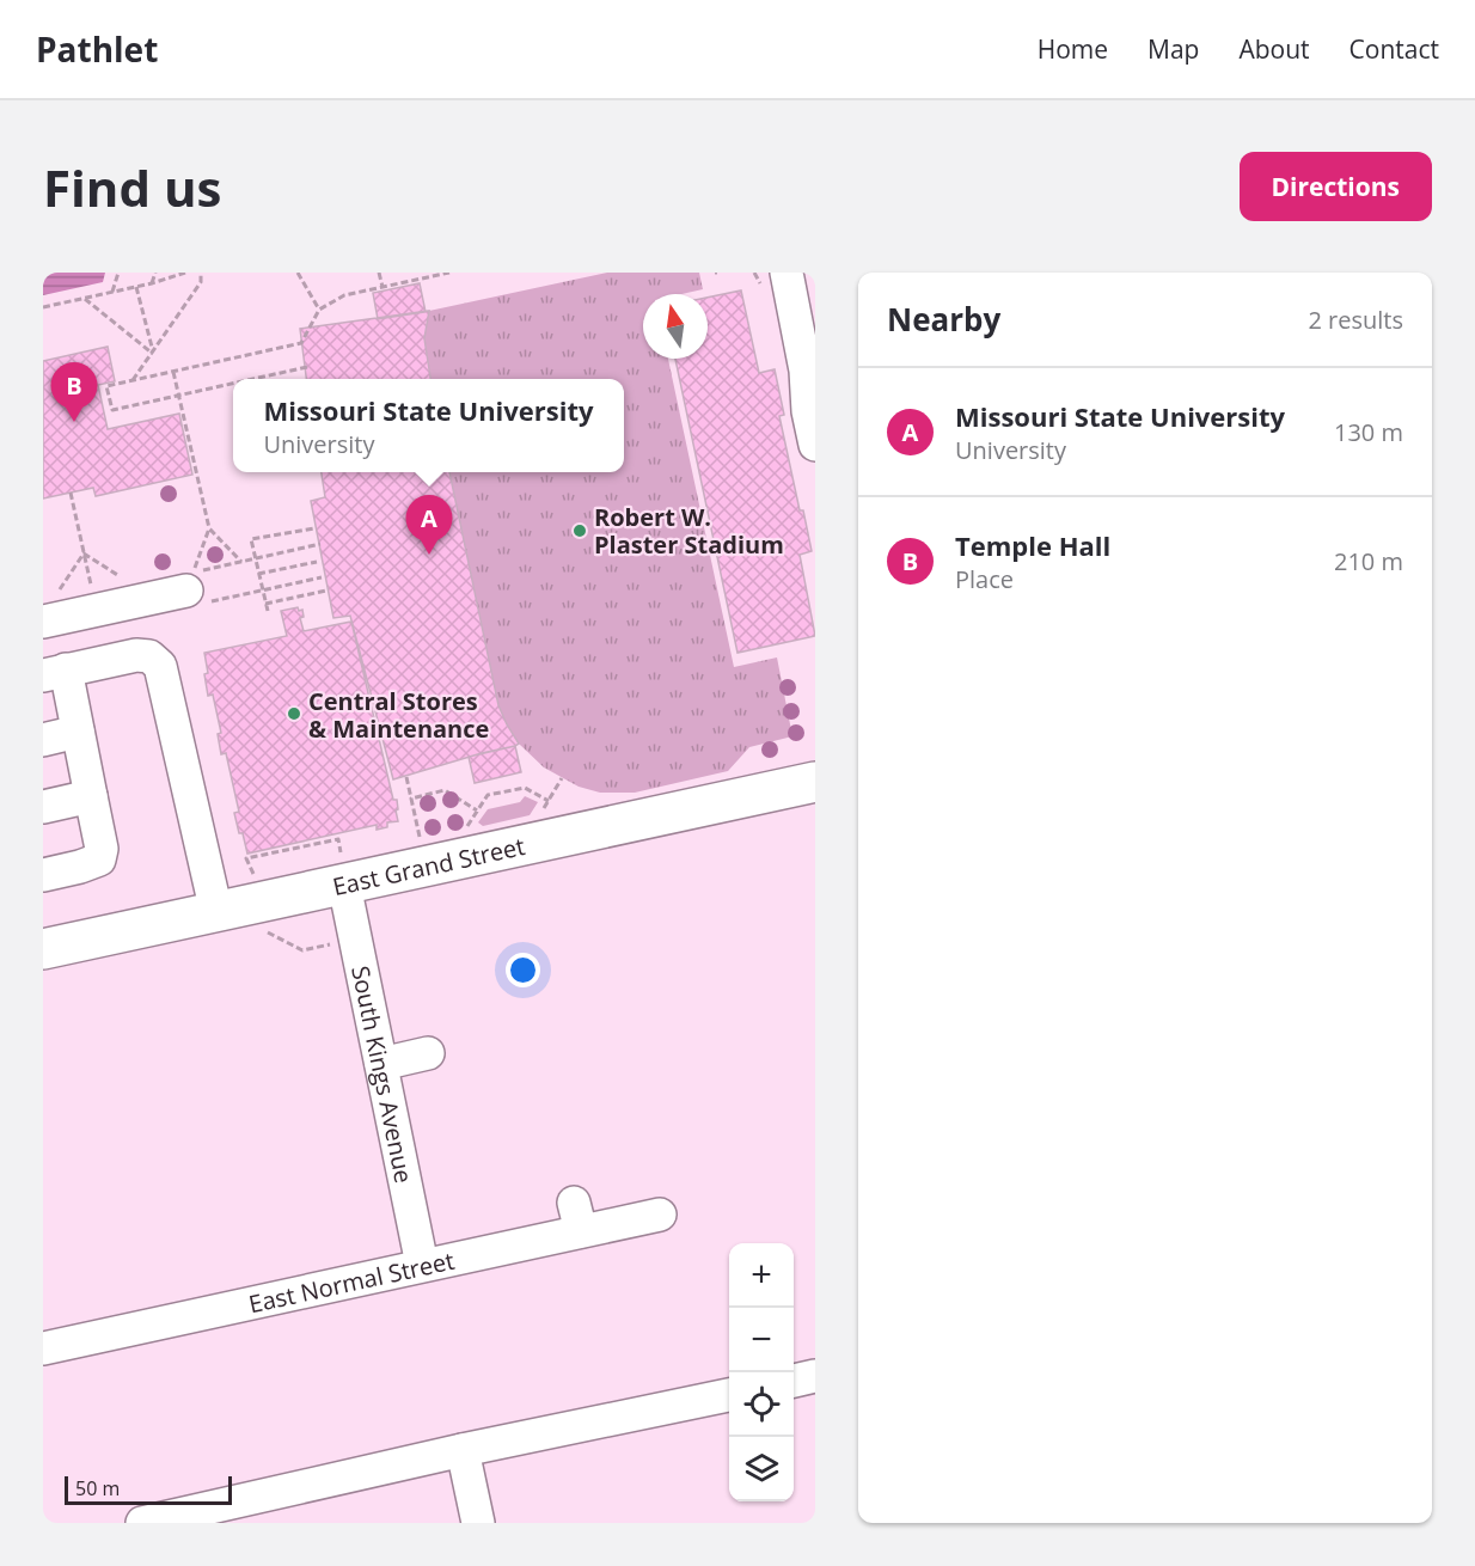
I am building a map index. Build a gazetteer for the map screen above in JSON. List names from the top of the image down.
{
  "streets": {
    "main road": ["East Grand Street"],
    "street": ["South Kings Avenue", "East Normal Street"]
  },
  "crossings": [
    ["East Grand Street", "South Kings Avenue"],
    ["South Kings Avenue", "East Normal Street"]
  ],
  "places": ["Robert W. Plaster Stadium", "Central Stores & Maintenance"],
  "scale_bar": "50 m",
  "north": "top",
  "page": {
    "header": "Pathlet",
    "nav": [
      "Home",
      "Map",
      "About",
      "Contact"
    ],
    "buttons": "Directions",
    "title": "Find us",
    "heading": ["Nearby", "2 results"],
    "pins": ["B", "A"],
    "list": [
      {
        "mark": "A",
        "name": "Missouri State University",
        "note": "University",
        "value": "130 m"
      },
      {
        "mark": "B",
        "name": "Temple Hall",
        "note": "Place",
        "value": "210 m"
      }
    ],
    "popup": ["Missouri State University", "University"],
    "map_buttons": ["+", "−"],
    "scale": "50 m"
  }
}
